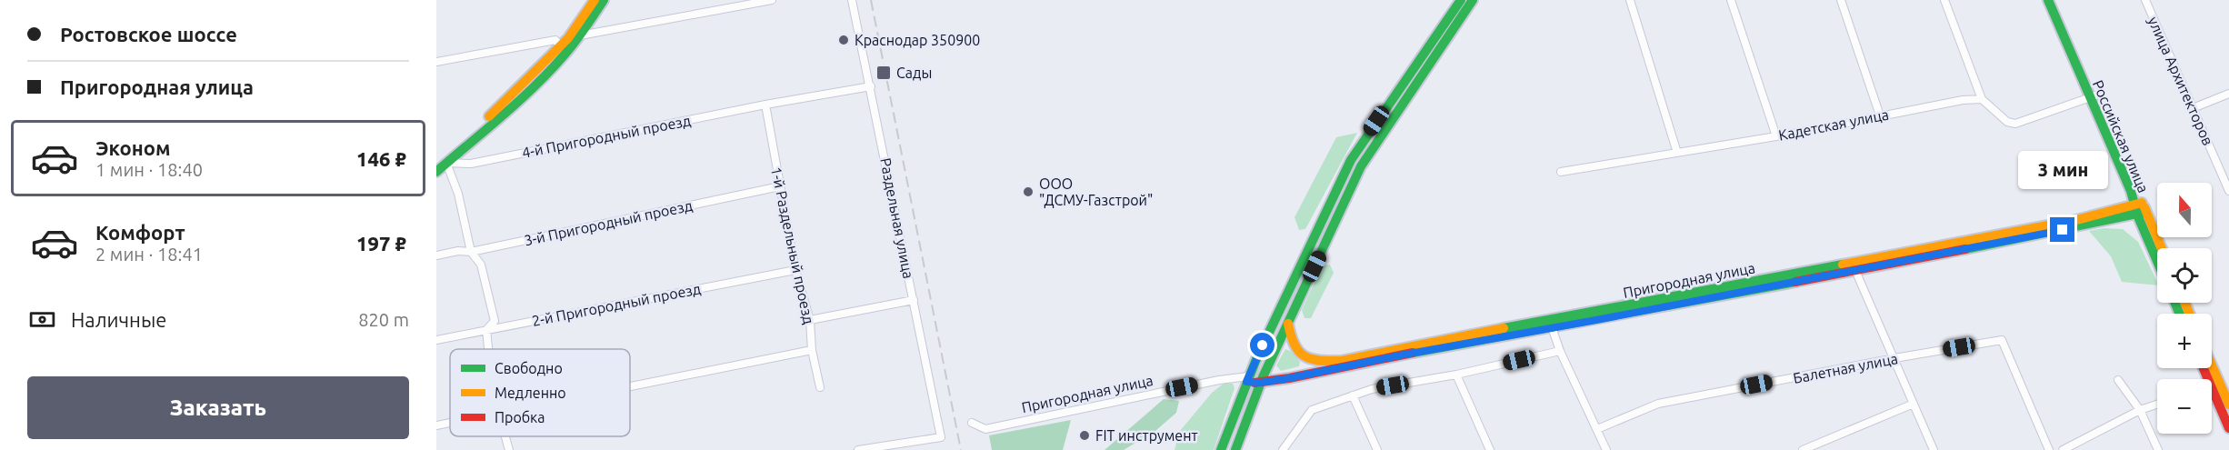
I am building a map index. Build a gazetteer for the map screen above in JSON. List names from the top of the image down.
{
  "streets": {
    "main road": ["Российская улица", "Пригородная улица"],
    "street": [
      "улица Архитекторов",
      "Кадетская улица",
      "4-й Пригородный проезд",
      "Раздельная улица",
      "3-й Пригородный проезд",
      "1-й Раздельный проезд",
      "2-й Пригородный проезд",
      "Балетная улица"
    ]
  },
  "crossings": [
    ["4-й Пригородный проезд", "Раздельная улица"],
    ["4-й Пригородный проезд", "1-й Раздельный проезд"],
    ["Российская улица", "Пригородная улица"],
    ["3-й Пригородный проезд", "1-й Раздельный проезд"],
    ["1-й Раздельный проезд", "2-й Пригородный проезд"]
  ],
  "places": {
    "other": ["Краснодар 350900", "ООО \"ДСМУ-Газстрой\"", "FIT инструмент"],
    "transit": ["Сады"]
  },
  "legend": ["Свободно", "Медленно", "Пробка"],
  "north": "top",
  "page": {
    "banner": ["Ростовское шоссе", "Пригородная улица"],
    "list": [
      {
        "name": "Эконом",
        "note": "1 мин · 18:40",
        "value": "146 ₽"
      },
      {
        "name": "Комфорт",
        "note": "2 мин · 18:41",
        "value": "197 ₽"
      }
    ],
    "bubble": "3 мин",
    "map_buttons": ["+", "−"],
    "pay": ["Наличные", "820 m"],
    "buttons": "Заказать"
  }
}
